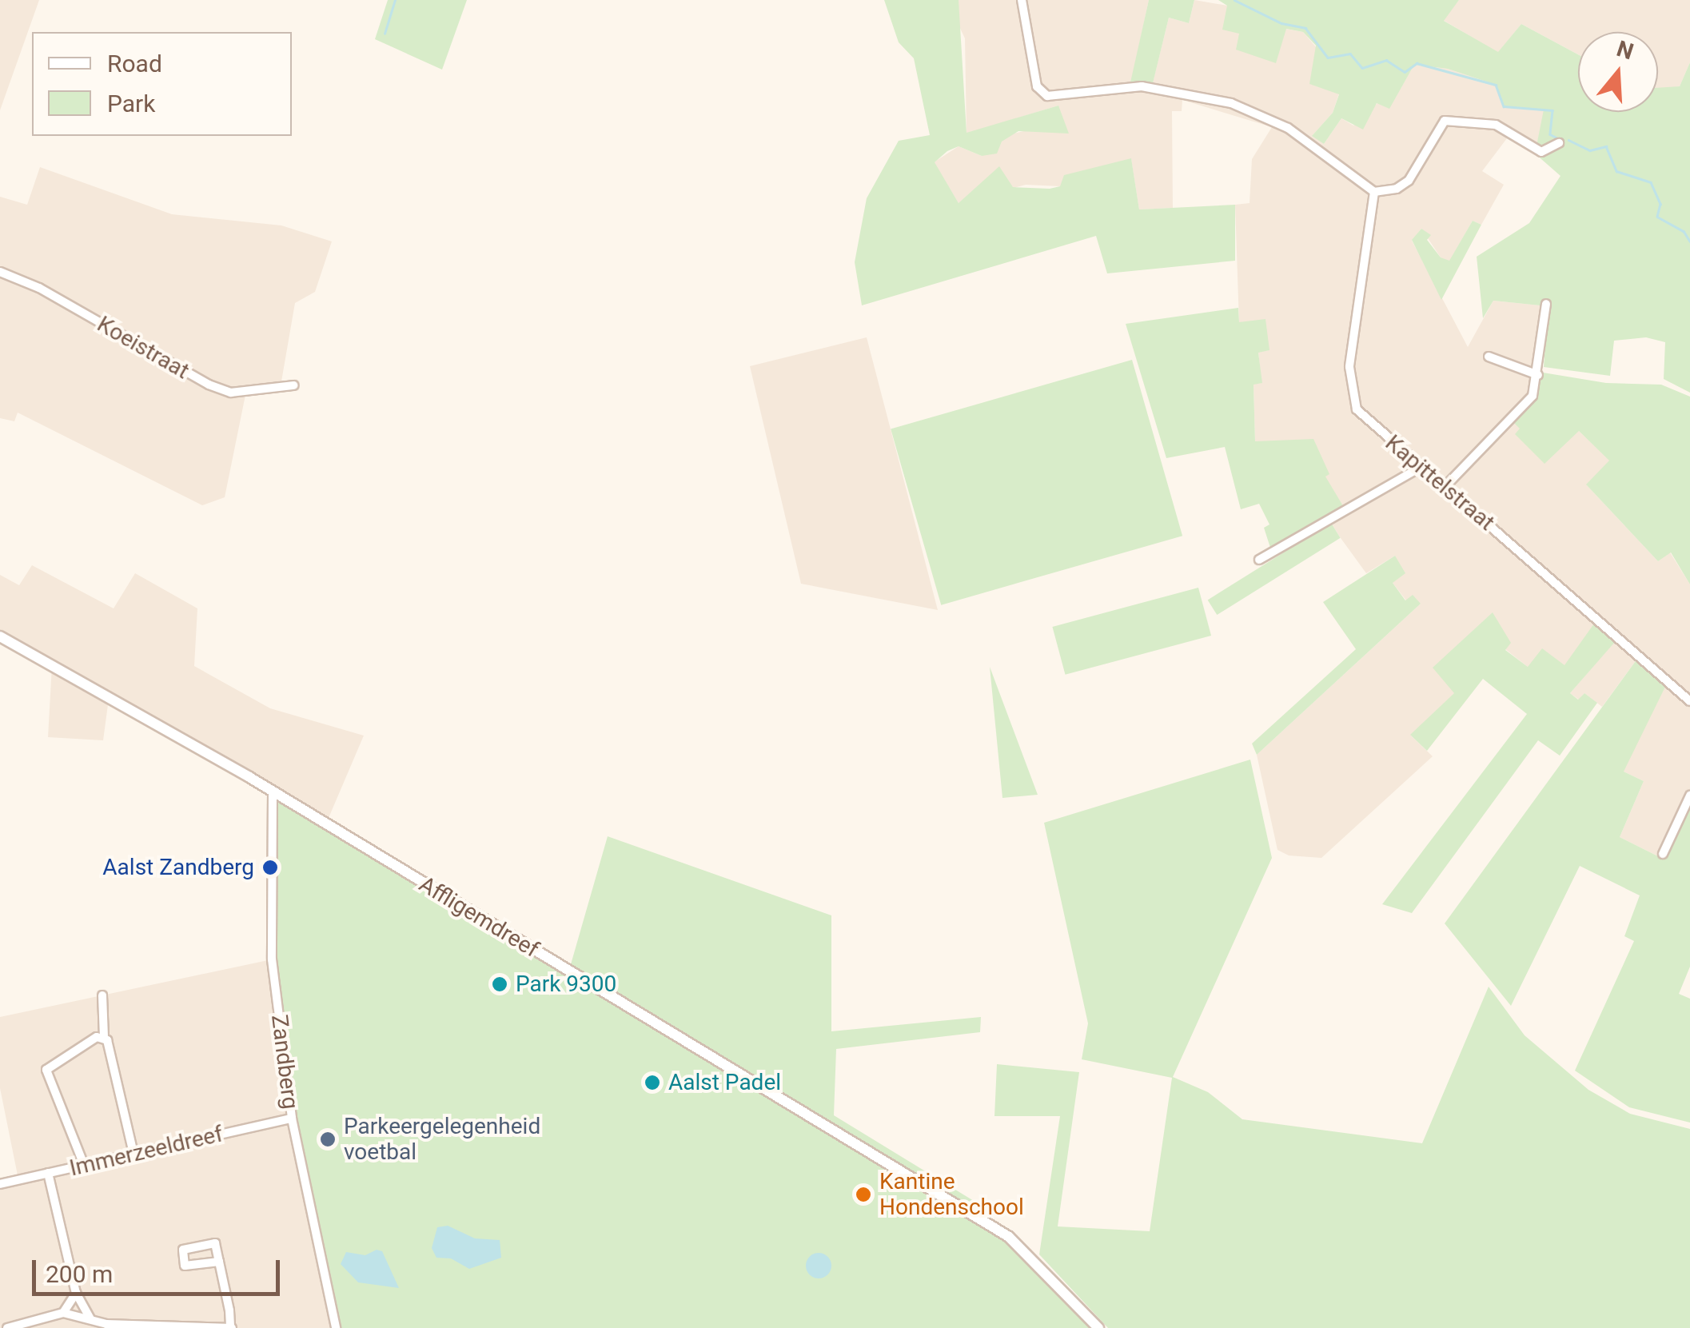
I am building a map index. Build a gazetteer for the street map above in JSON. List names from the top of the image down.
{
  "streets": {
    "street": [
      "Koeistraat",
      "Kapittelstraat",
      "Affligemdreef",
      "Zandberg",
      "Immerzeeldreef"
    ]
  },
  "crossings": [
    ["Affligemdreef", "Zandberg"],
    ["Zandberg", "Immerzeeldreef"]
  ],
  "places": [
    "Aalst Zandberg",
    "Park 9300",
    "Aalst Padel",
    "Parkeergelegenheid voetbal",
    "Kantine Hondenschool"
  ],
  "legend": ["Road", "Park"],
  "scale_bar": "200 m",
  "north": "top"
}
